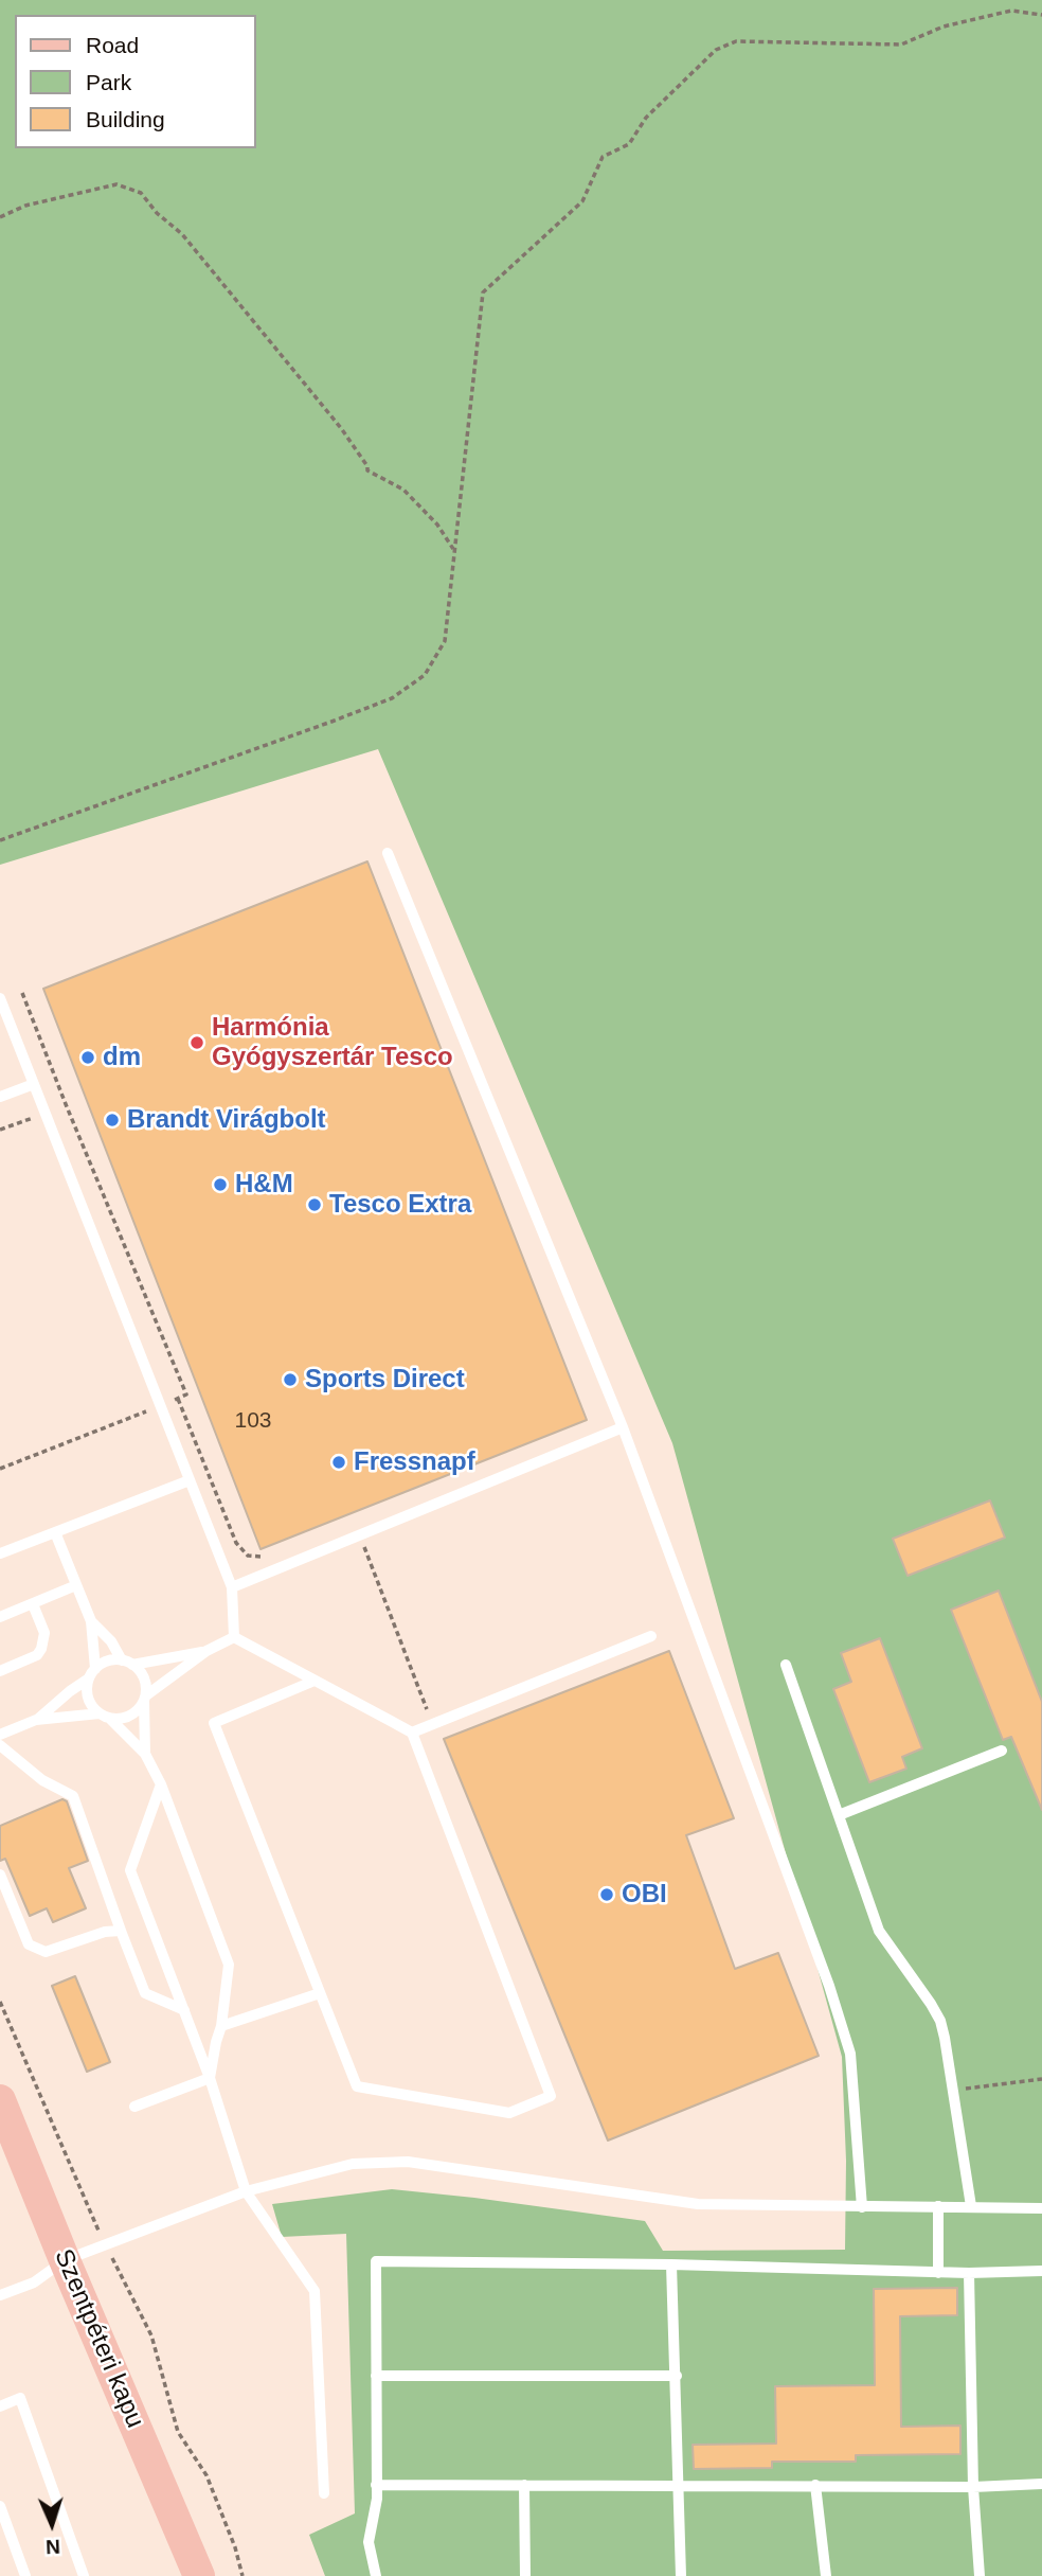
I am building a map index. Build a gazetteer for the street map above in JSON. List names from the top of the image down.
{
  "streets": {
    "main road": ["Szentpéteri kapu"]
  },
  "places": [
    "Harmónia Gyógyszertár Tesco",
    "dm",
    "Brandt Virágbolt",
    "H&M",
    "Tesco Extra",
    "Sports Direct",
    "Fressnapf",
    "OBI"
  ],
  "house_numbers": ["103"],
  "legend": ["Road", "Park", "Building"],
  "north": "bottom"
}
